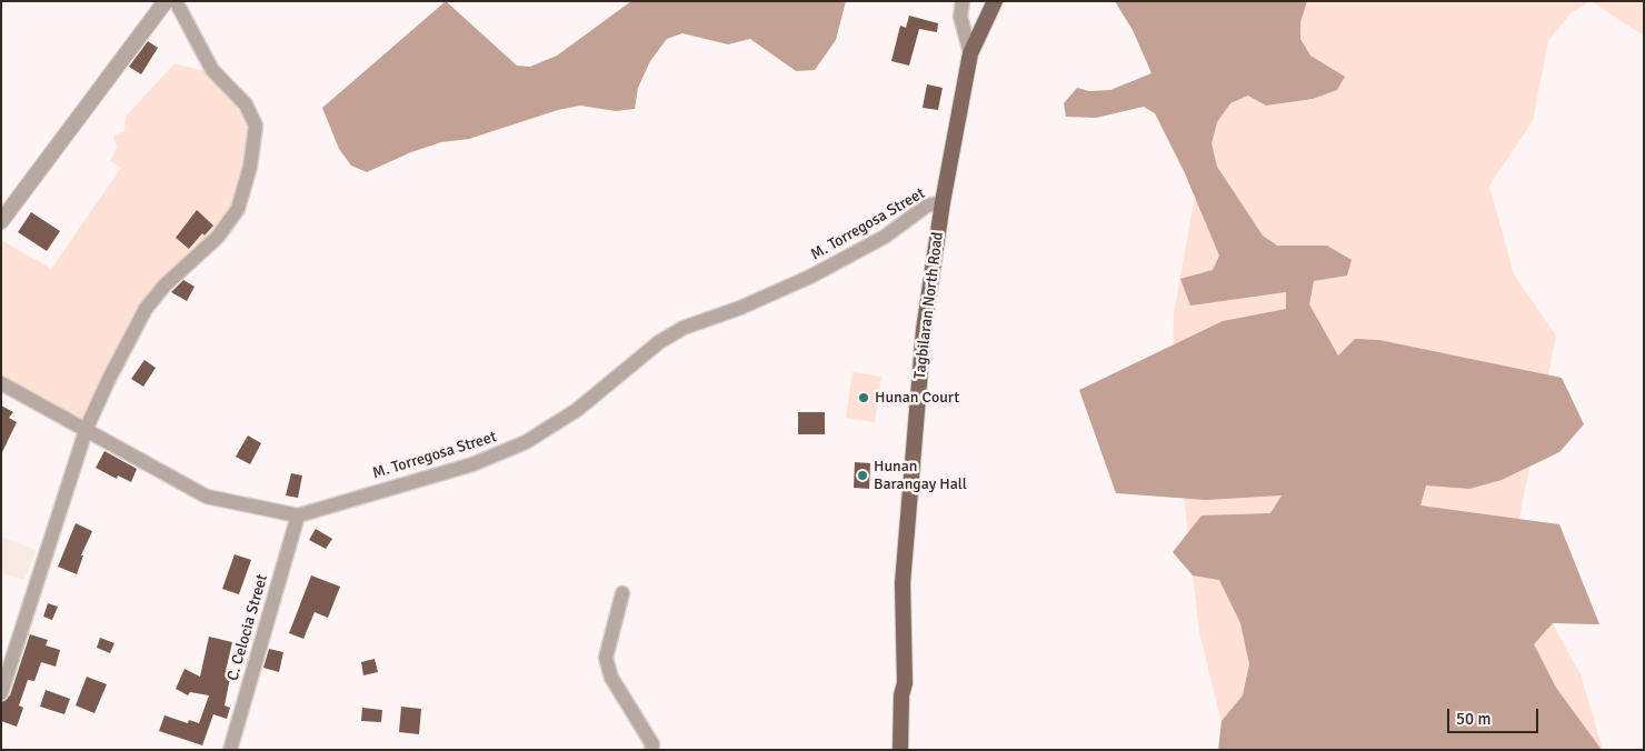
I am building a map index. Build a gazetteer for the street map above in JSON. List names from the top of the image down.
{
  "streets": {
    "main road": ["Tagbilaran North Road"],
    "street": ["M. Torregosa Street", "C. Celocia Street"]
  },
  "crossings": [
    ["M. Torregosa Street", "Tagbilaran North Road"],
    ["M. Torregosa Street", "C. Celocia Street"]
  ],
  "places": ["Hunan Court", "Hunan Barangay Hall"],
  "scale_bar": "50 m"
}
